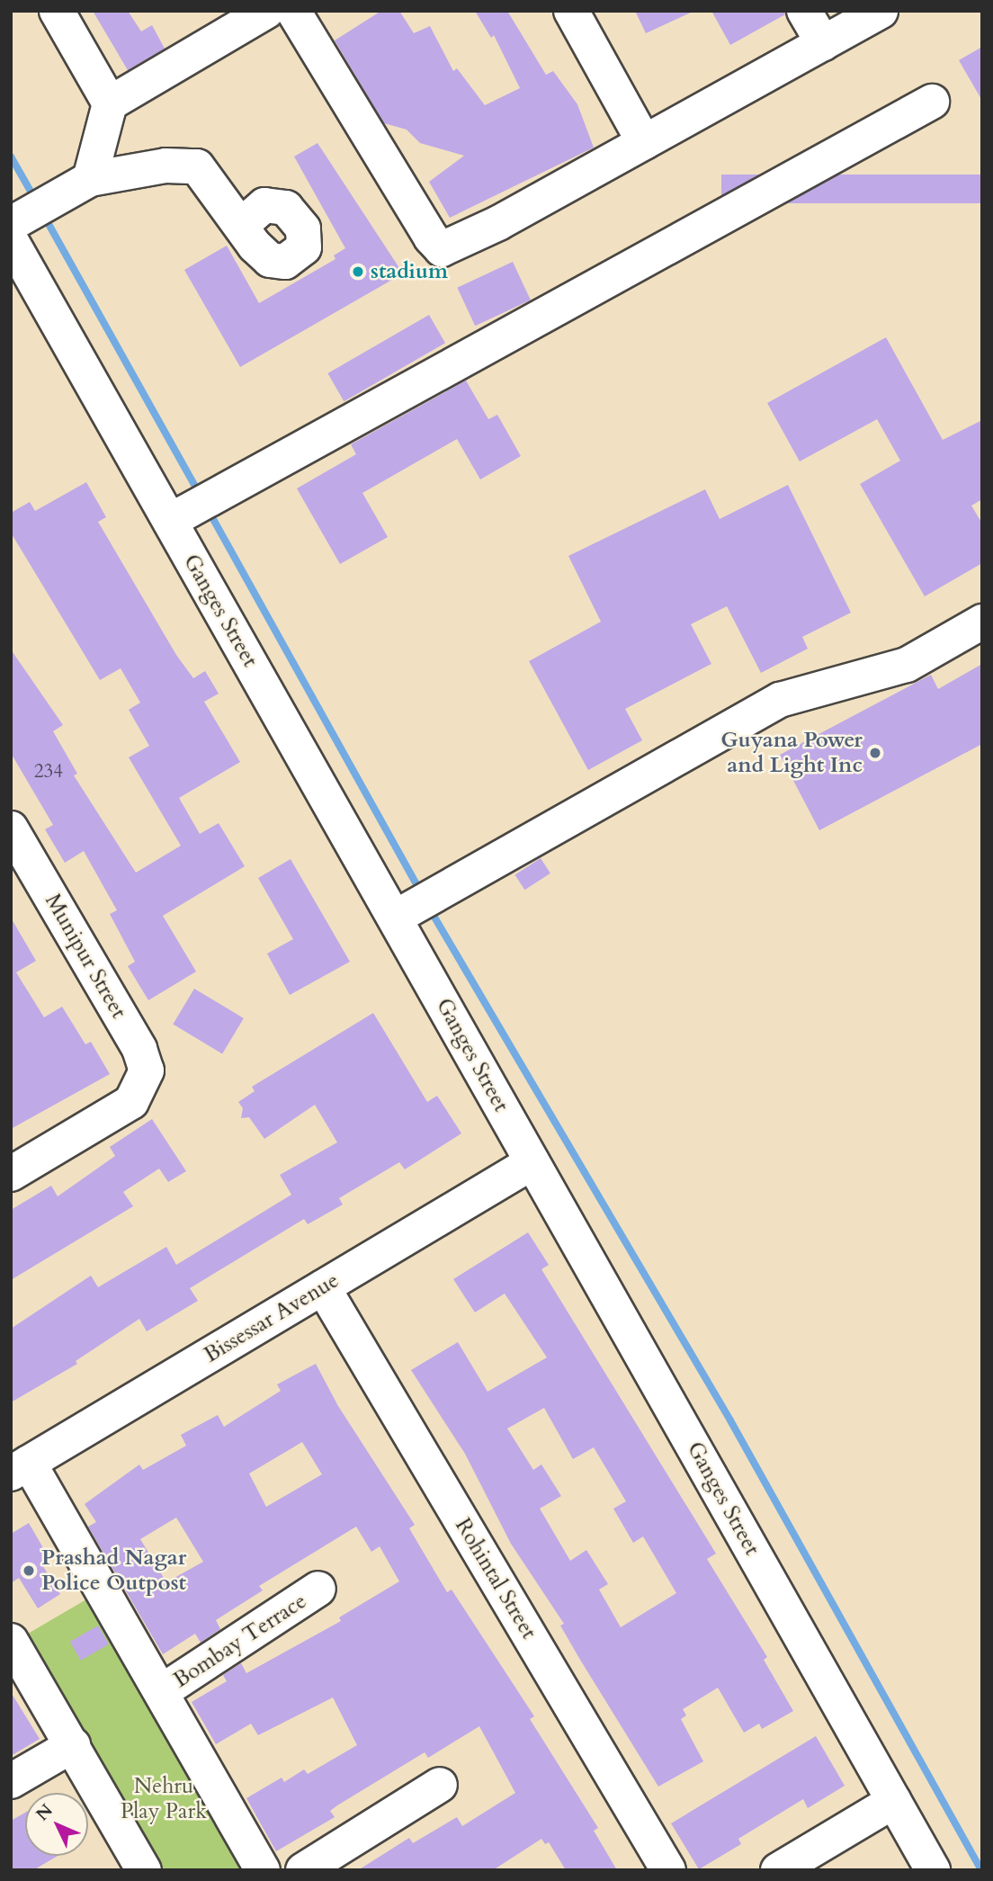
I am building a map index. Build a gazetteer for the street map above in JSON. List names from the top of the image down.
{
  "streets": {
    "street": [
      "Ganges Street",
      "Munipur Street",
      "Bissessar Avenue",
      "Rohintal Street",
      "Bombay Terrace"
    ]
  },
  "crossings": [
    ["Ganges Street", "Bissessar Avenue"],
    ["Bissessar Avenue", "Rohintal Street"]
  ],
  "parks": ["Nehru Play Park"],
  "places": ["stadium", "Guyana Power and Light Inc", "Prashad Nagar Police Outpost"],
  "house_numbers": ["234"],
  "north": "top left"
}
